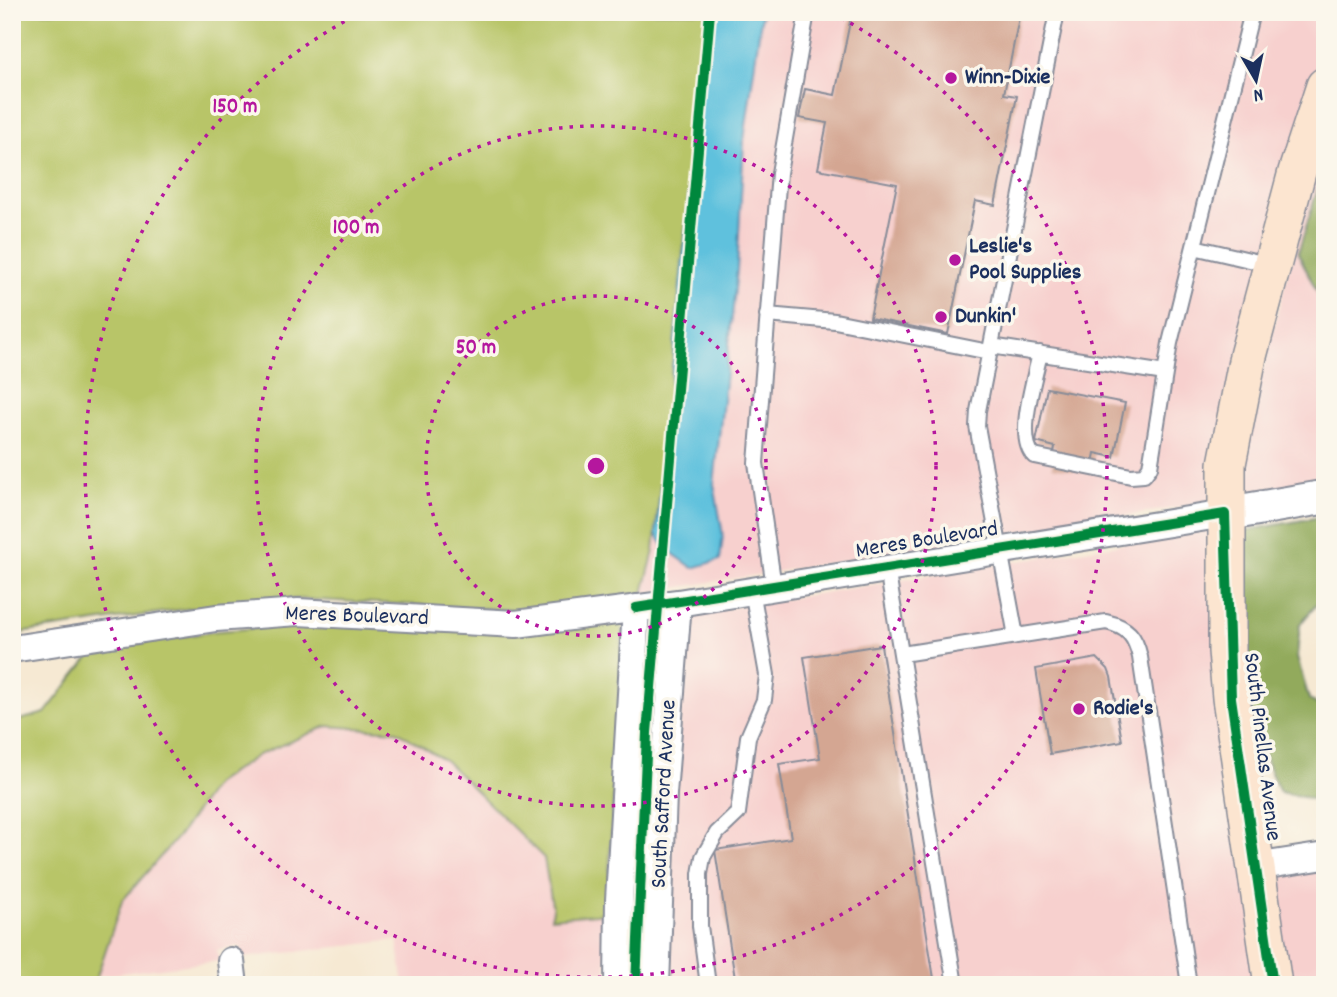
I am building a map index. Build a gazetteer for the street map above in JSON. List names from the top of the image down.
{
  "streets": {
    "main road": ["South Pinellas Avenue"],
    "street": ["Meres Boulevard", "South Safford Avenue"]
  },
  "crossings": [
    ["Meres Boulevard", "South Pinellas Avenue"],
    ["Meres Boulevard", "South Safford Avenue"]
  ],
  "places": [
    "Winn-Dixie",
    "Leslie's Pool Supplies",
    "Dunkin'",
    "Rodie's"
  ],
  "north": "bottom",
  "rings": ["150 m", "100 m", "50 m"]
}
